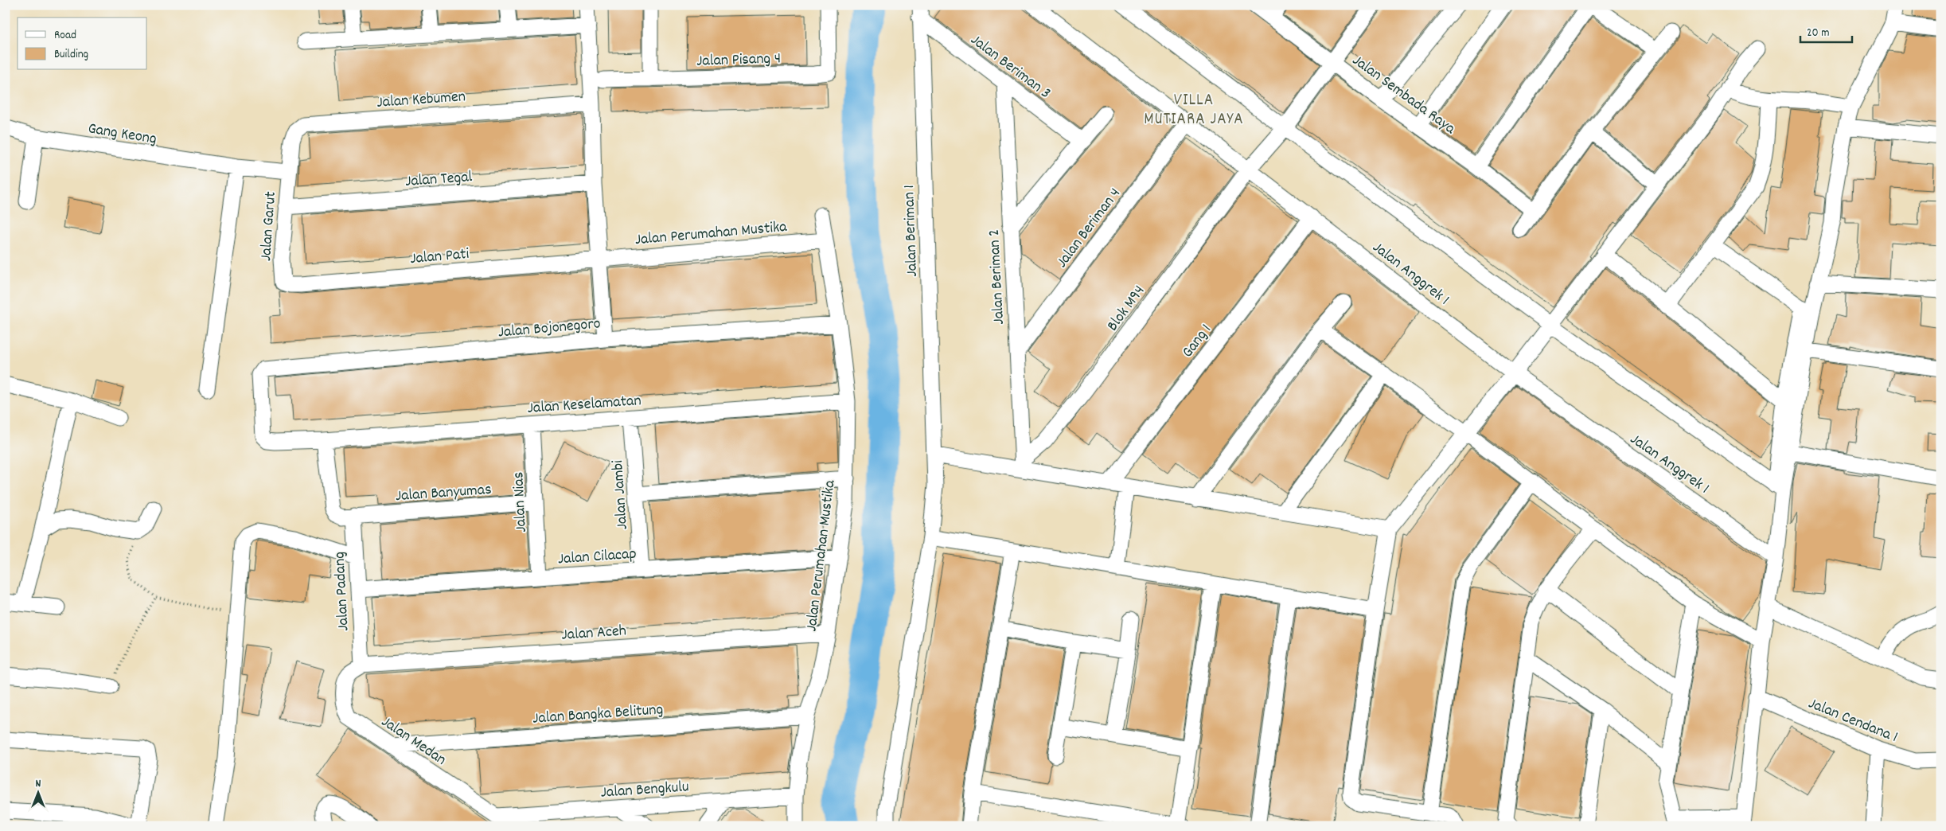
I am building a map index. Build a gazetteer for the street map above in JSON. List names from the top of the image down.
{
  "streets": {
    "street": [
      "Jalan Pisang 4",
      "Jalan Beriman 3",
      "Jalan Sembada Raya",
      "Jalan Kebumen",
      "Gang Keong",
      "Jalan Tegal",
      "Jalan Garut",
      "Jalan Beriman 4",
      "Jalan Beriman 1",
      "Jalan Perumahan Mustika",
      "Jalan Pati",
      "Jalan Anggrek 1",
      "Jalan Beriman 2",
      "Blok M94",
      "Jalan Bojonegoro",
      "Gang 1",
      "Jalan Keselamatan",
      "Jalan Banyumas",
      "Jalan Jambi",
      "Jalan Nias",
      "Jalan Cilacap",
      "Jalan Padang",
      "Jalan Aceh",
      "Jalan Bangka Belitung",
      "Jalan Cendana 1",
      "Jalan Medan",
      "Jalan Bengkulu"
    ]
  },
  "crossings": [
    ["Jalan Beriman 3", "Jalan Beriman 1"],
    ["Jalan Beriman 3", "Jalan Beriman 2"],
    ["Jalan Sembada Raya", "Blok M94"],
    ["Jalan Kebumen", "Gang Keong"],
    ["Jalan Kebumen", "Jalan Garut"],
    ["Gang Keong", "Jalan Garut"],
    ["Jalan Tegal", "Jalan Garut"],
    ["Jalan Garut", "Jalan Pati"],
    ["Jalan Beriman 4", "Jalan Anggrek 1"],
    ["Jalan Beriman 4", "Jalan Beriman 2"],
    ["Jalan Perumahan Mustika", "Jalan Pati"],
    ["Jalan Perumahan Mustika", "Jalan Bojonegoro"],
    ["Jalan Perumahan Mustika", "Jalan Keselamatan"],
    ["Jalan Perumahan Mustika", "Jalan Cilacap"],
    ["Jalan Perumahan Mustika", "Jalan Aceh"],
    ["Jalan Perumahan Mustika", "Jalan Bangka Belitung"],
    ["Jalan Perumahan Mustika", "Jalan Bengkulu"],
    ["Jalan Anggrek 1", "Blok M94"],
    ["Jalan Anggrek 1", "Gang 1"],
    ["Jalan Beriman 2", "Blok M94"],
    ["Jalan Bojonegoro", "Jalan Keselamatan"],
    ["Jalan Keselamatan", "Jalan Banyumas"],
    ["Jalan Keselamatan", "Jalan Jambi"],
    ["Jalan Keselamatan", "Jalan Nias"],
    ["Jalan Banyumas", "Jalan Nias"],
    ["Jalan Banyumas", "Jalan Padang"],
    ["Jalan Jambi", "Jalan Cilacap"],
    ["Jalan Nias", "Jalan Cilacap"],
    ["Jalan Cilacap", "Jalan Padang"],
    ["Jalan Padang", "Jalan Aceh"],
    ["Jalan Padang", "Jalan Medan"],
    ["Jalan Aceh", "Jalan Medan"],
    ["Jalan Bangka Belitung", "Jalan Medan"],
    ["Jalan Medan", "Jalan Bengkulu"]
  ],
  "districts": ["VILLA MUTIARA JAYA"],
  "legend": ["Road", "Building"],
  "scale_bar": "20 m",
  "north": "top"
}
